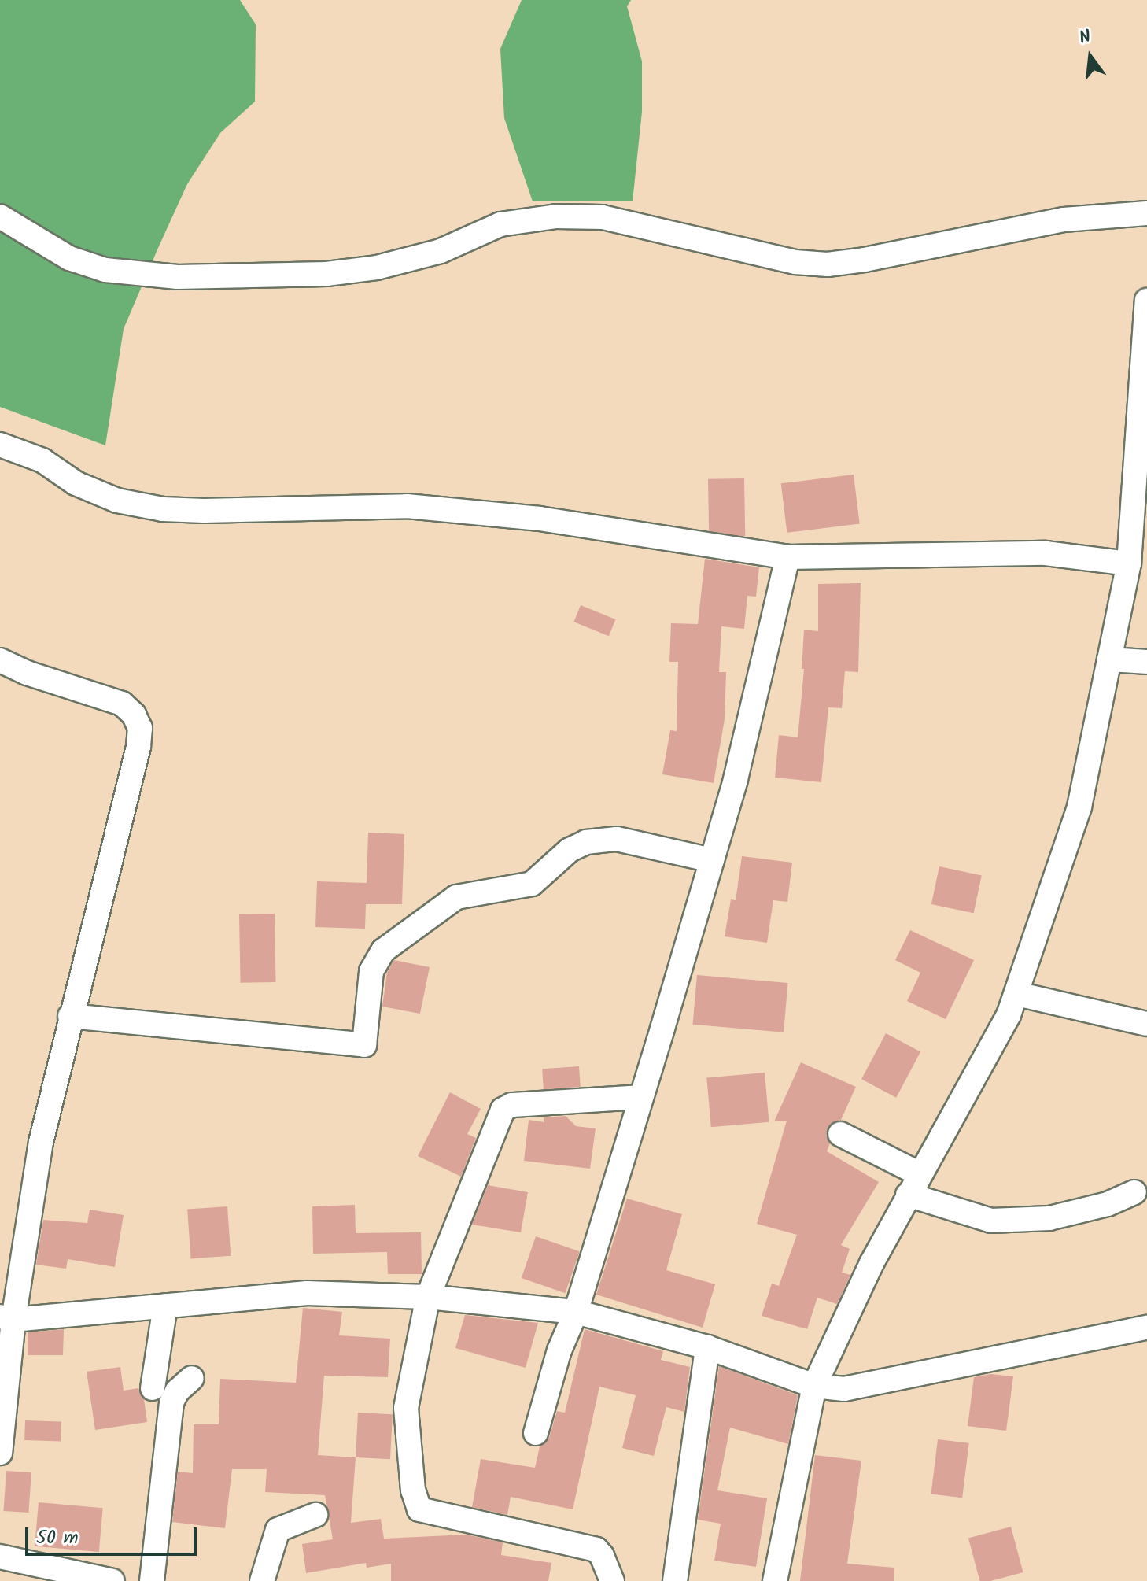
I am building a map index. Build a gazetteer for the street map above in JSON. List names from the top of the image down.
{
  "scale_bar": "50 m",
  "north": "top"
}
